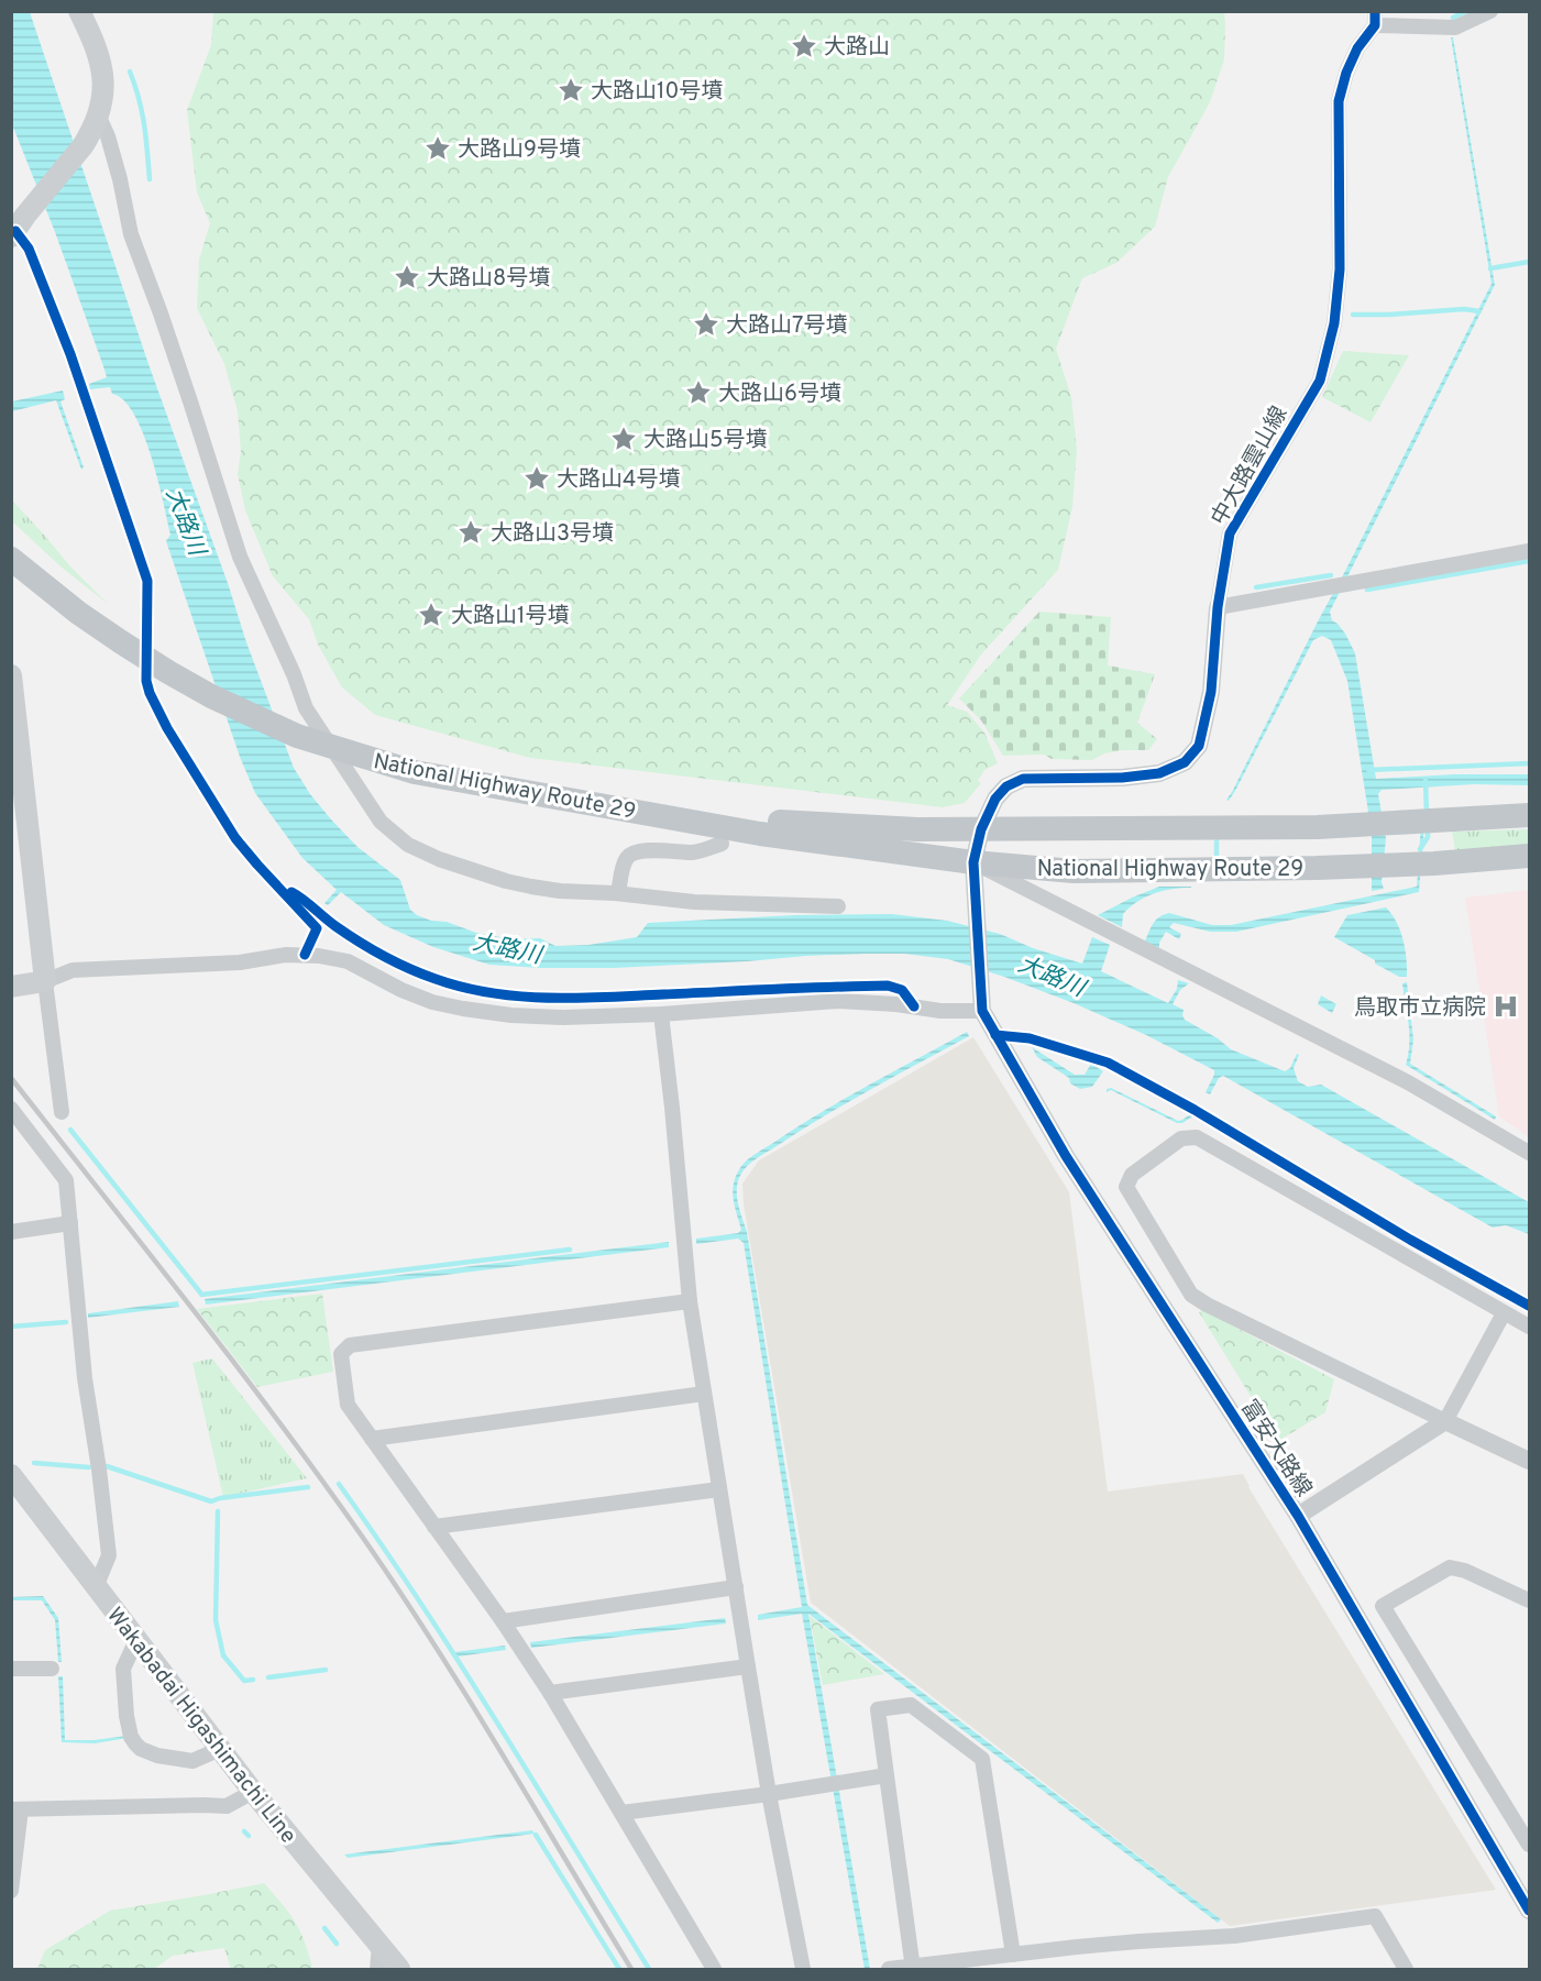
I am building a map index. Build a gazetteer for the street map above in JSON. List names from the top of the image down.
{
  "streets": {
    "highway": ["National Highway Route 29"],
    "main road": ["Wakabadai Higashimachi Line"],
    "street": ["中大路雲山線", "富安大路線"]
  },
  "crossings": [
    ["中大路雲山線", "National Highway Route 29"],
    ["中大路雲山線", "富安大路線"]
  ],
  "water": ["大路川"],
  "places": {
    "place": [
      "大路山",
      "大路山10号墳",
      "大路山9号墳",
      "大路山8号墳",
      "大路山7号墳",
      "大路山6号墳",
      "大路山5号墳",
      "大路山4号墳",
      "大路山3号墳",
      "大路山1号墳"
    ],
    "hospital": ["鳥取市立病院"]
  }
}
